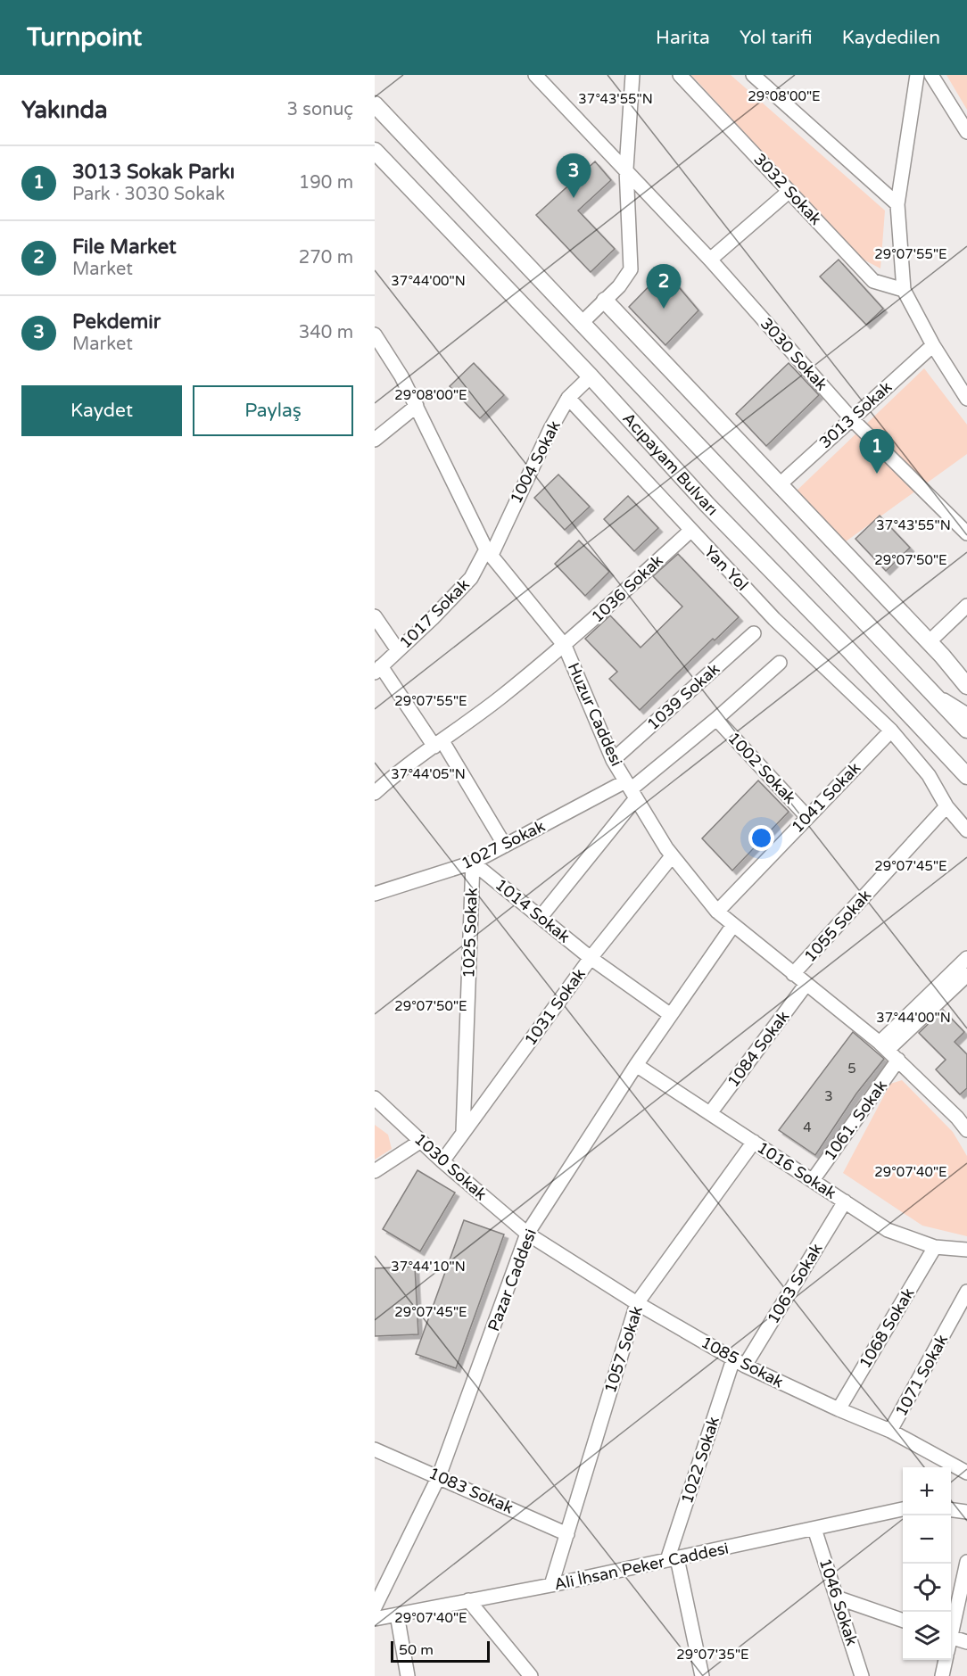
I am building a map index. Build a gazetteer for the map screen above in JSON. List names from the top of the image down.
{
  "streets": {
    "main road": ["Acıpayam Bulvarı"],
    "street": [
      "3032 Sokak",
      "3030 Sokak",
      "3013 Sokak",
      "1004 Sokak",
      "Yan Yol",
      "1036 Sokak",
      "1017 Sokak",
      "1039 Sokak",
      "Huzur Caddesi",
      "1002 Sokak",
      "1041 Sokak",
      "1027 Sokak",
      "1014 Sokak",
      "1055 Sokak",
      "1025 Sokak",
      "1031 Sokak",
      "1084 Sokak",
      "1061. Sokak",
      "1030 Sokak",
      "1016 Sokak",
      "Pazar Caddesi",
      "1063 Sokak",
      "1068 Sokak",
      "1057 Sokak",
      "1085 Sokak",
      "1071 Sokak",
      "1022 Sokak",
      "1083 Sokak",
      "Ali İhsan Peker Caddesi",
      "1046 Sokak"
    ]
  },
  "crossings": [
    ["3030 Sokak", "3013 Sokak"],
    ["1004 Sokak", "Acıpayam Bulvarı"],
    ["1004 Sokak", "Yan Yol"],
    ["1004 Sokak", "1017 Sokak"],
    ["1004 Sokak", "Huzur Caddesi"],
    ["Yan Yol", "1036 Sokak"],
    ["Yan Yol", "1041 Sokak"],
    ["Yan Yol", "1055 Sokak"],
    ["1036 Sokak", "Huzur Caddesi"],
    ["1017 Sokak", "Huzur Caddesi"],
    ["1039 Sokak", "Huzur Caddesi"],
    ["Huzur Caddesi", "1041 Sokak"],
    ["Huzur Caddesi", "1027 Sokak"],
    ["Huzur Caddesi", "1055 Sokak"],
    ["Huzur Caddesi", "1031 Sokak"],
    ["Huzur Caddesi", "1084 Sokak"],
    ["Huzur Caddesi", "1061. Sokak"],
    ["Huzur Caddesi", "Pazar Caddesi"],
    ["1002 Sokak", "1041 Sokak"],
    ["1027 Sokak", "1014 Sokak"],
    ["1027 Sokak", "1025 Sokak"],
    ["1014 Sokak", "1025 Sokak"],
    ["1014 Sokak", "1031 Sokak"],
    ["1014 Sokak", "Pazar Caddesi"],
    ["1025 Sokak", "1031 Sokak"],
    ["1031 Sokak", "1030 Sokak"],
    ["1084 Sokak", "1016 Sokak"],
    ["1061. Sokak", "1016 Sokak"],
    ["1030 Sokak", "Pazar Caddesi"],
    ["1030 Sokak", "1085 Sokak"],
    ["1016 Sokak", "Pazar Caddesi"],
    ["1016 Sokak", "1063 Sokak"],
    ["1016 Sokak", "1068 Sokak"],
    ["1016 Sokak", "1057 Sokak"],
    ["Pazar Caddesi", "1085 Sokak"],
    ["Pazar Caddesi", "1083 Sokak"],
    ["1063 Sokak", "1085 Sokak"],
    ["1063 Sokak", "1022 Sokak"],
    ["1068 Sokak", "1085 Sokak"],
    ["1057 Sokak", "1085 Sokak"],
    ["1057 Sokak", "1083 Sokak"],
    ["1057 Sokak", "Ali İhsan Peker Caddesi"],
    ["1085 Sokak", "1071 Sokak"],
    ["1085 Sokak", "1022 Sokak"],
    ["1022 Sokak", "Ali İhsan Peker Caddesi"],
    ["Ali İhsan Peker Caddesi", "1046 Sokak"]
  ],
  "house_numbers": ["5", "3", "4"],
  "scale_bar": "50 m",
  "page": {
    "header": "Turnpoint",
    "nav": ["Harita", "Yol tarifi", "Kaydedilen"],
    "heading": ["Yakında", "3 sonuç"],
    "list": [
      {
        "mark": "1",
        "name": "3013 Sokak Parkı",
        "note": "Park · 3030 Sokak",
        "value": "190 m"
      },
      {
        "mark": "2",
        "name": "File Market",
        "note": "Market",
        "value": "270 m"
      },
      {
        "mark": "3",
        "name": "Pekdemir",
        "note": "Market",
        "value": "340 m"
      }
    ],
    "pins": ["3", "2", "1"],
    "buttons": ["Kaydet", "Paylaş"],
    "map_buttons": ["+", "−"],
    "scale": "50 m"
  },
  "coordinates": [
    "29°08'00\"E",
    "37°43'55\"N",
    "29°07'55\"E",
    "37°44'00\"N",
    "29°07'50\"E",
    "37°44'05\"N",
    "29°07'45\"E",
    "29°07'40\"E",
    "37°44'10\"N",
    "29°07'35\"E"
  ]
}
